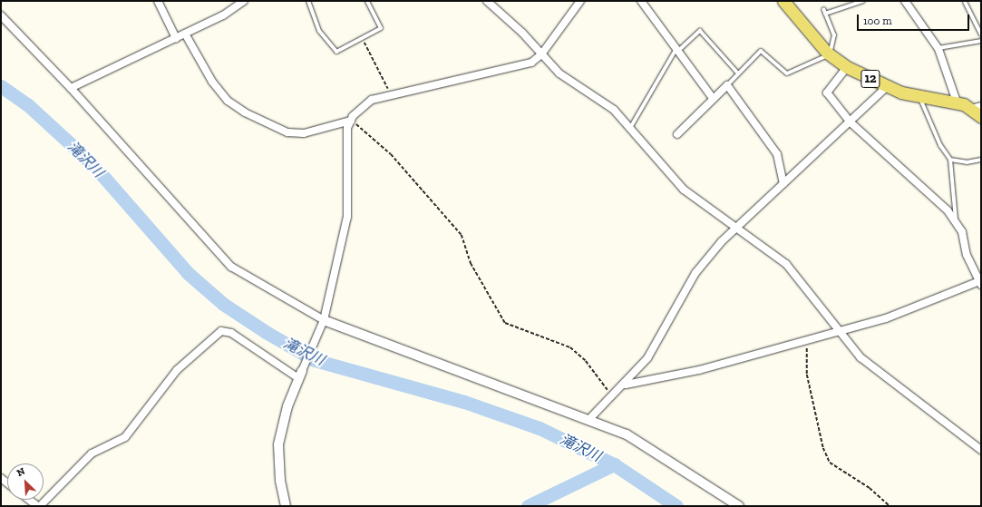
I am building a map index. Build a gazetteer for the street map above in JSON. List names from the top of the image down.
{
  "streets": {
    "main road": ["12"]
  },
  "water": ["滝沢川"],
  "scale_bar": "100 m",
  "north": "top left"
}
